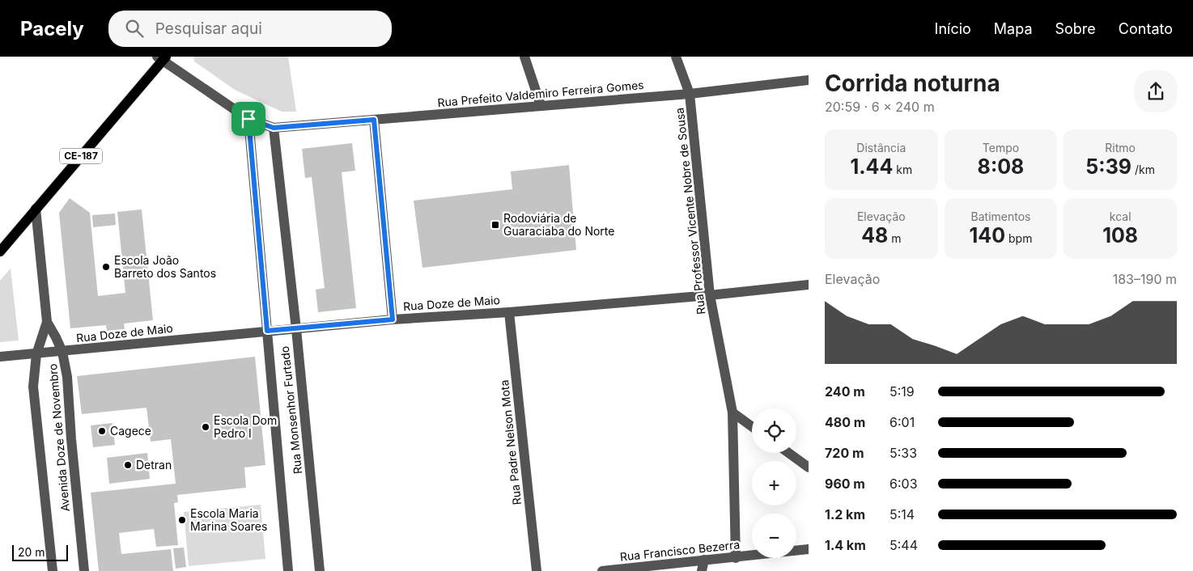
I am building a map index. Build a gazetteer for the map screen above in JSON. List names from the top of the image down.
{
  "streets": {
    "main road": ["CE-187"],
    "street": [
      "Rua Prefeito Valdemiro Ferreira Gomes",
      "Rua Professor Vicente Nobre de Sousa",
      "Rua Doze de Maio",
      "Rua Monsenhor Furtado",
      "Avenida Doze de Novembro",
      "Rua Padre Nelson Mota",
      "Rua Francisco Bezerra"
    ]
  },
  "crossings": [
    ["Rua Prefeito Valdemiro Ferreira Gomes", "Rua Professor Vicente Nobre de Sousa"],
    ["Rua Prefeito Valdemiro Ferreira Gomes", "Rua Monsenhor Furtado"],
    ["CE-187", "Avenida Doze de Novembro"],
    ["Rua Professor Vicente Nobre de Sousa", "Rua Doze de Maio"],
    ["Rua Professor Vicente Nobre de Sousa", "Rua Francisco Bezerra"],
    ["Rua Doze de Maio", "Rua Monsenhor Furtado"],
    ["Rua Doze de Maio", "Avenida Doze de Novembro"],
    ["Rua Doze de Maio", "Rua Padre Nelson Mota"]
  ],
  "places": {
    "transit": ["Rodoviária de Guaraciaba do Norte"],
    "other": [
      "Escola João Barreto dos Santos",
      "Escola Dom Pedro I",
      "Cagece",
      "Detran",
      "Escola Maria Marina Soares"
    ]
  },
  "scale_bar": "20 m",
  "page": {
    "header": "Pacely",
    "search": "Pesquisar aqui",
    "nav": [
      "Início",
      "Mapa",
      "Sobre",
      "Contato"
    ],
    "heading": ["Corrida noturna", "20:59 · 6 × 240 m"],
    "stats": [
      ["Distância", "1.44 km"],
      ["Tempo", "8:08"],
      ["Ritmo", "5:39 /km"],
      ["Elevação", "48 m"],
      ["Batimentos", "140 bpm"],
      ["kcal", "108"]
    ],
    "chart": ["Elevação", "183–190 m"],
    "list": [
      {
        "name": "240 m",
        "note": "5:19"
      },
      {
        "name": "480 m",
        "note": "6:01"
      },
      {
        "name": "720 m",
        "note": "5:33"
      },
      {
        "name": "960 m",
        "note": "6:03"
      },
      {
        "name": "1.2 km",
        "note": "5:14"
      },
      {
        "name": "1.4 km",
        "note": "5:44"
      }
    ],
    "map_buttons": ["+", "−"],
    "scale": "20 m"
  }
}
